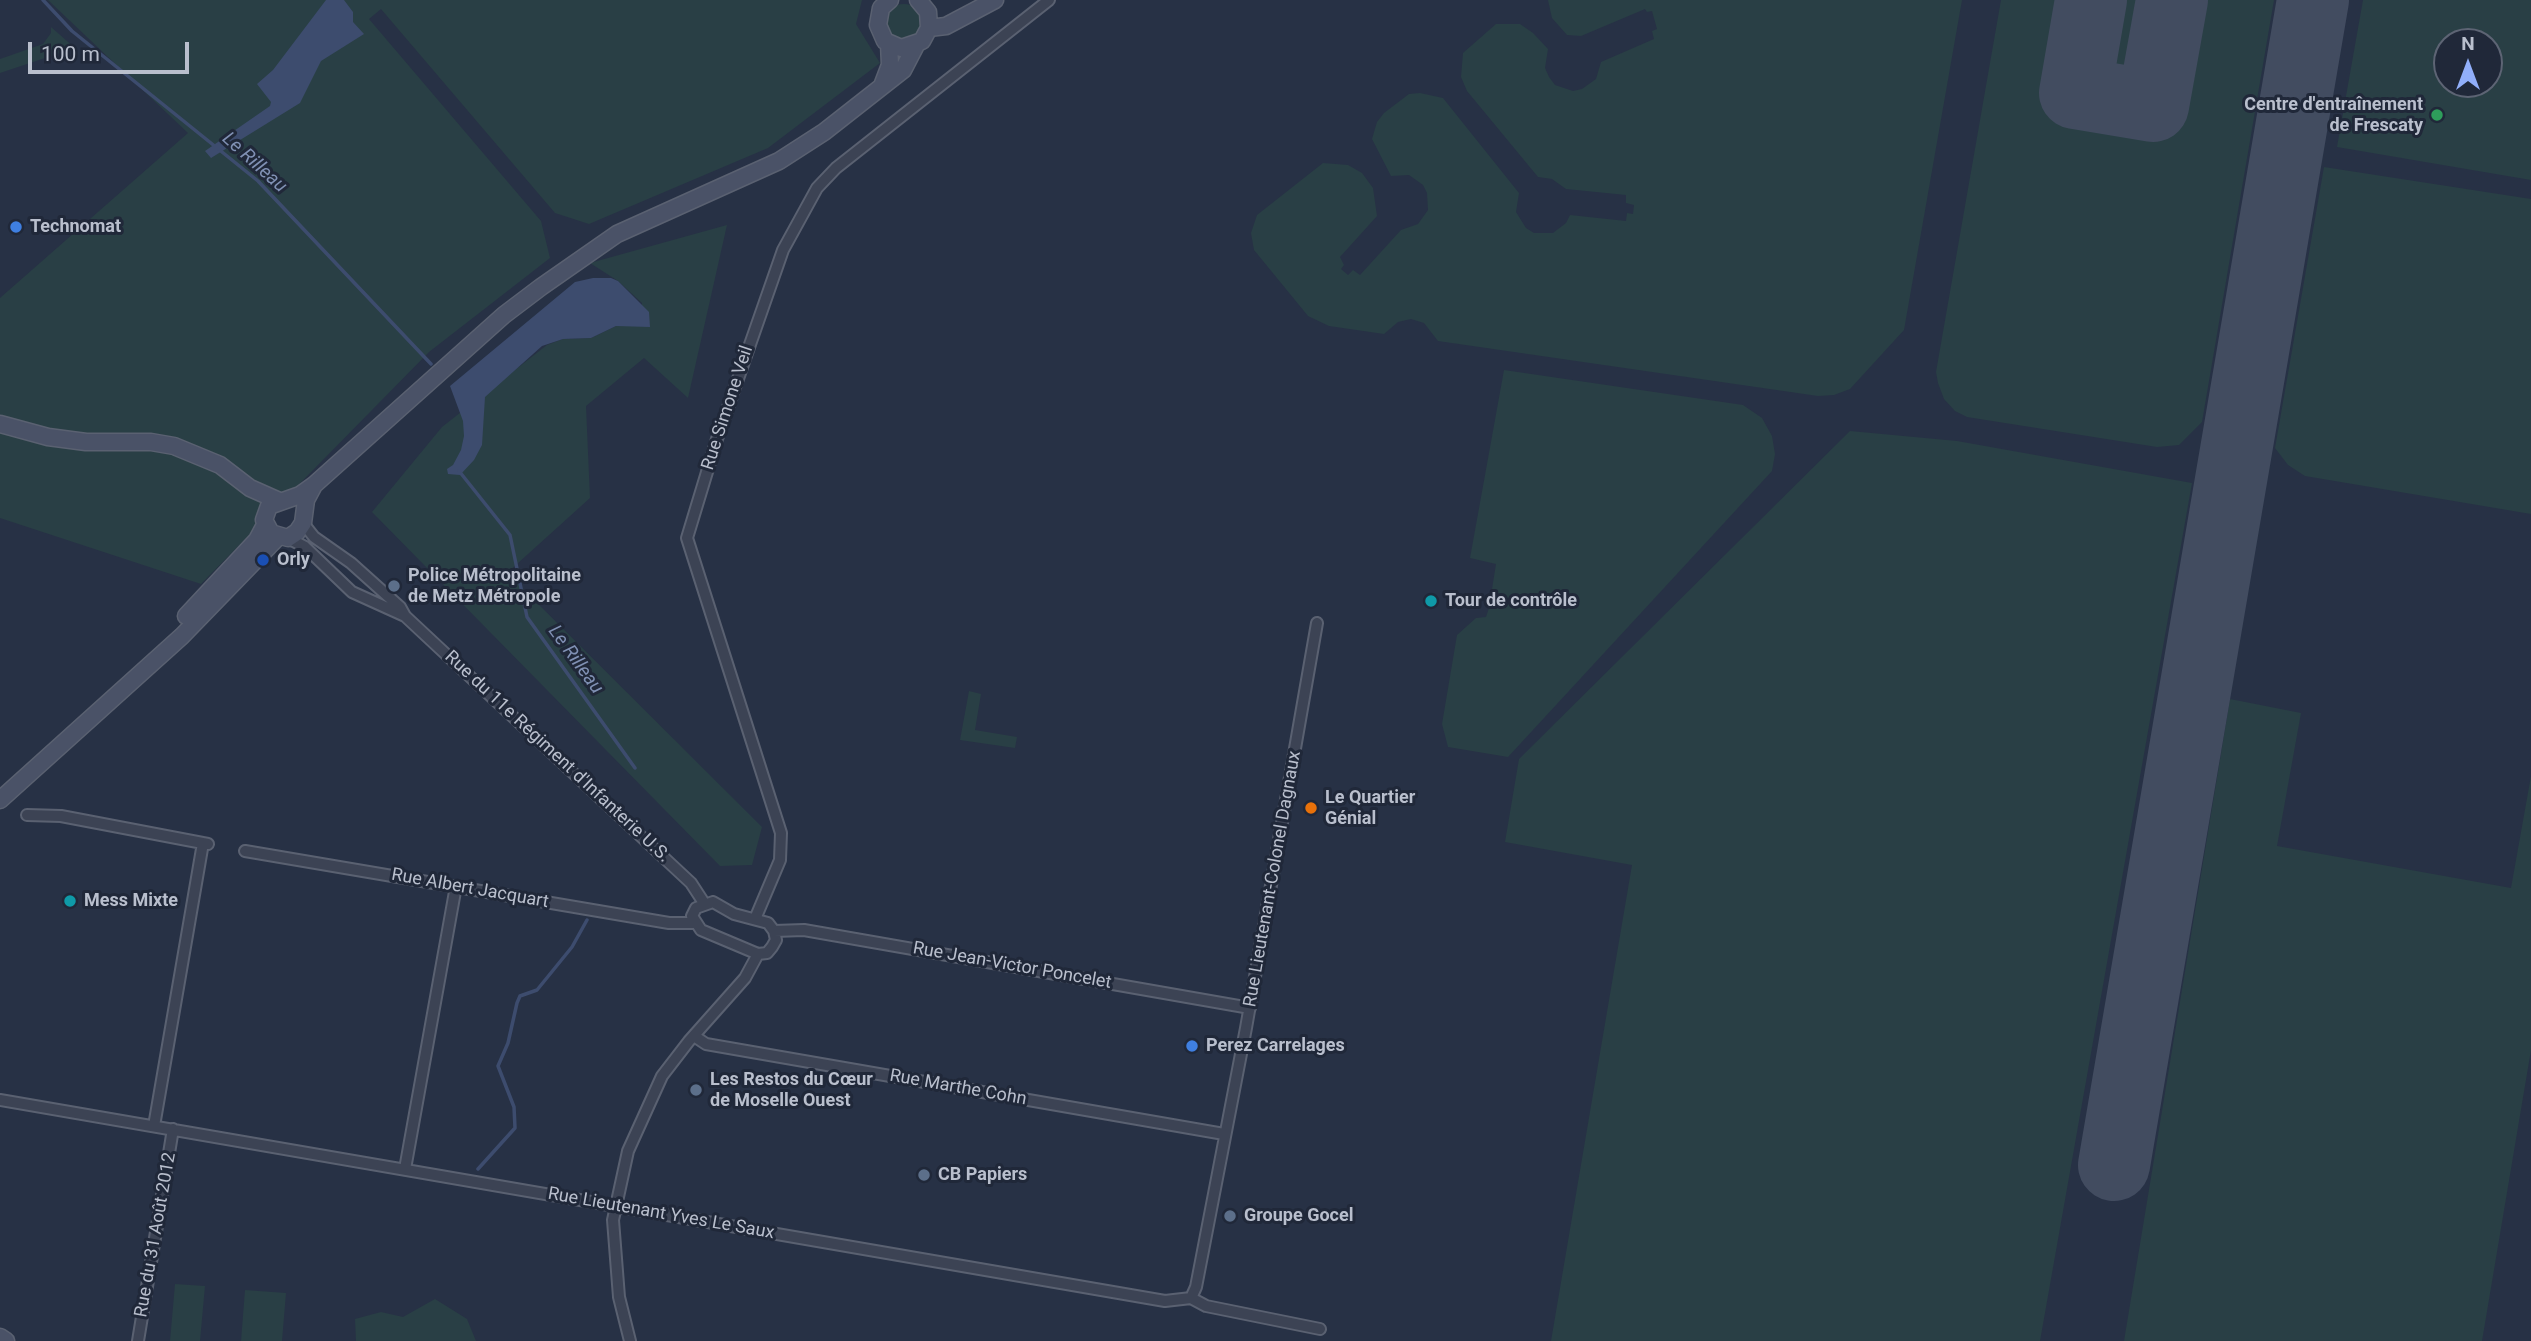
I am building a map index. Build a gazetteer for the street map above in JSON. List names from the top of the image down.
{
  "streets": {
    "street": [
      "Rue Simone Veil",
      "Rue du 11e Régiment d'Infanterie U.S.",
      "Rue Lieutenant-Colonel Dagnaux",
      "Rue Albert Jacquart",
      "Rue Jean-Victor Poncelet",
      "Rue Marthe Cohn",
      "Rue Lieutenant Yves Le Saux",
      "Rue du 31 Août 2012"
    ]
  },
  "crossings": [
    ["Rue Lieutenant-Colonel Dagnaux", "Rue Jean-Victor Poncelet"],
    ["Rue Lieutenant-Colonel Dagnaux", "Rue Marthe Cohn"],
    ["Rue Lieutenant-Colonel Dagnaux", "Rue Lieutenant Yves Le Saux"],
    ["Rue Lieutenant Yves Le Saux", "Rue du 31 Août 2012"]
  ],
  "water": ["Le Rilleau"],
  "places": [
    "Centre d'entraînement de Frescaty",
    "Technomat",
    "Orly",
    "Police Métropolitaine de Metz Métropole",
    "Tour de contrôle",
    "Le Quartier Génial",
    "Mess Mixte",
    "Perez Carrelages",
    "Les Restos du Cœur de Moselle Ouest",
    "CB Papiers",
    "Groupe Gocel"
  ],
  "scale_bar": "100 m",
  "north": "top"
}
